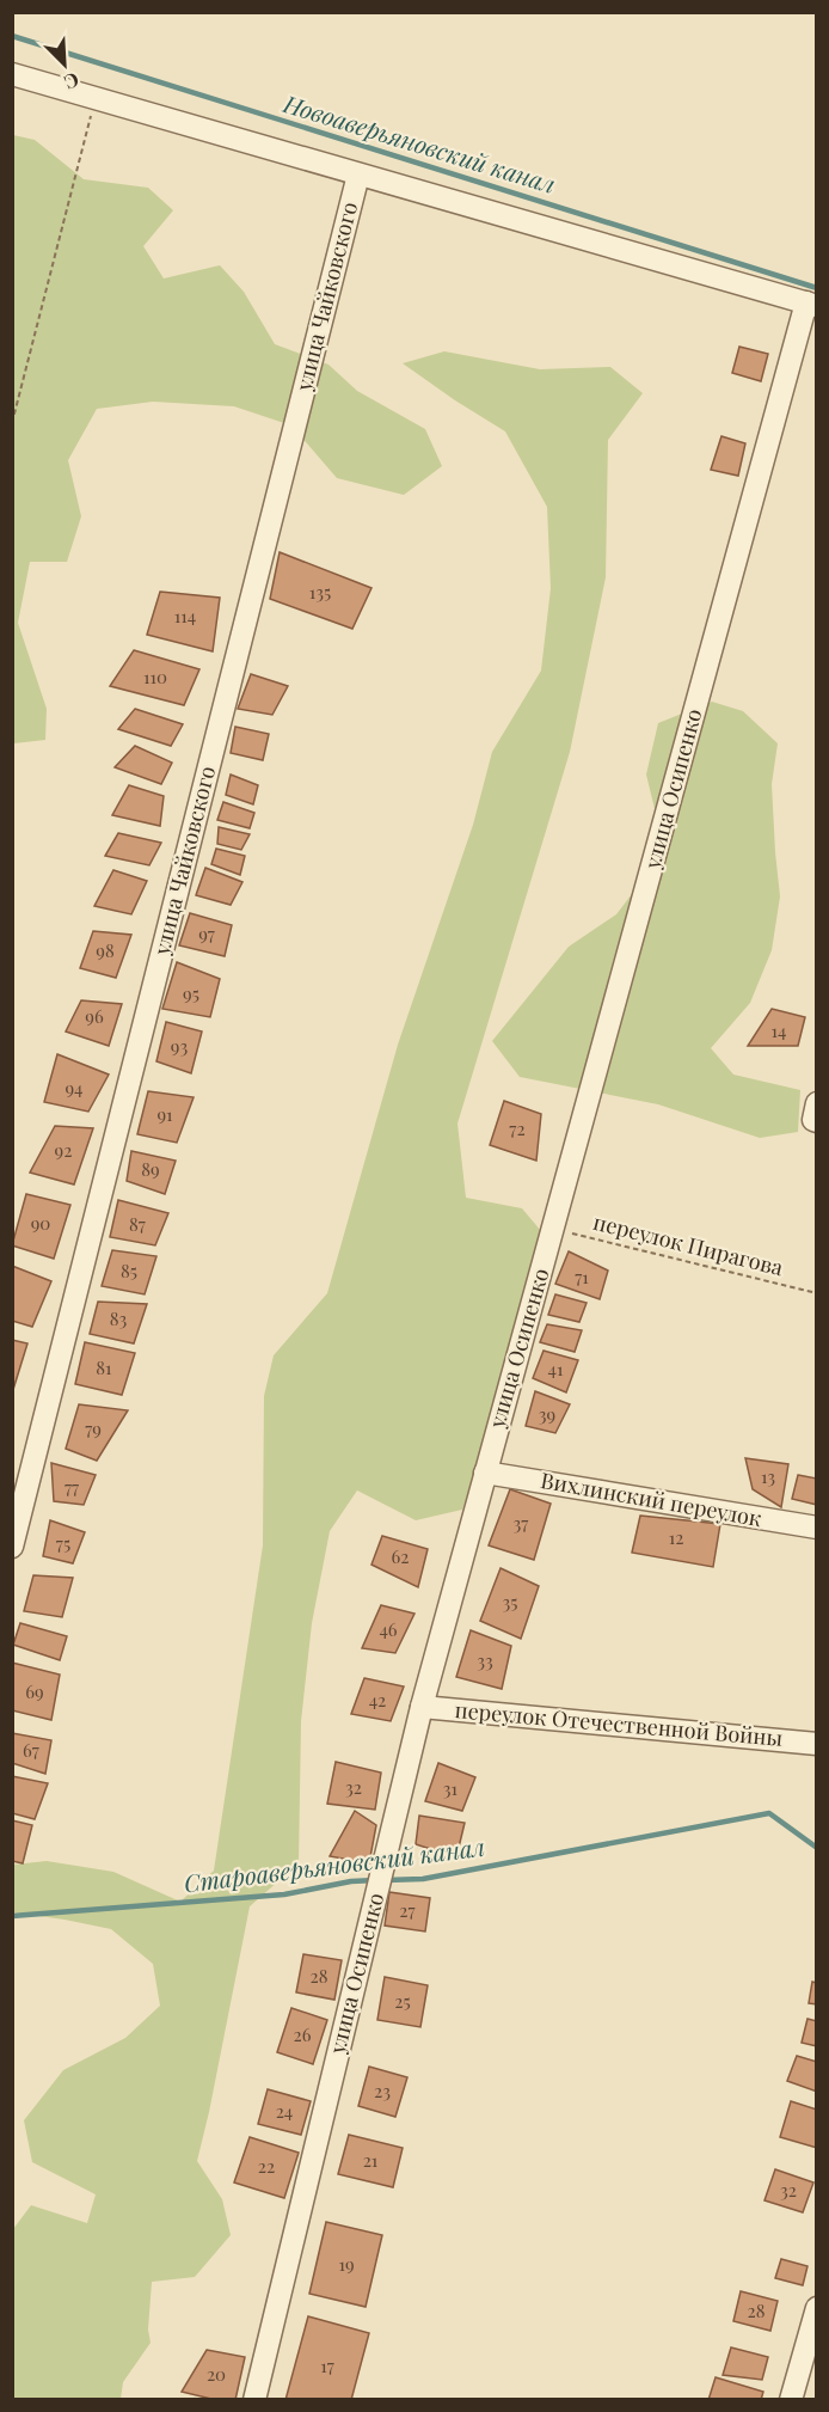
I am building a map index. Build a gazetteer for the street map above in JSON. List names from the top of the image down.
{
  "streets": {
    "street": [
      "улица Чайковского",
      "улица Осипенко",
      "Вихлинский переулок",
      "переулок Отечественной Войны"
    ],
    "path": ["переулок Пирагова"]
  },
  "crossings": [
    ["улица Осипенко", "переулок Пирагова"],
    ["улица Осипенко", "Вихлинский переулок"],
    ["улица Осипенко", "переулок Отечественной Войны"]
  ],
  "water": ["Новоаверьяновский канал", "Староаверьяновский канал"],
  "house_numbers": [
    "135",
    "114",
    "110",
    "97",
    "98",
    "95",
    "96",
    "14",
    "93",
    "94",
    "91",
    "72",
    "92",
    "89",
    "90",
    "87",
    "85",
    "71",
    "83",
    "81",
    "41",
    "39",
    "79",
    "13",
    "77",
    "37",
    "12",
    "75",
    "62",
    "35",
    "46",
    "33",
    "69",
    "42",
    "67",
    "32",
    "31",
    "27",
    "28",
    "25",
    "26",
    "23",
    "24",
    "21",
    "22",
    "32",
    "19",
    "28",
    "17",
    "20"
  ],
  "north": "bottom right"
}
